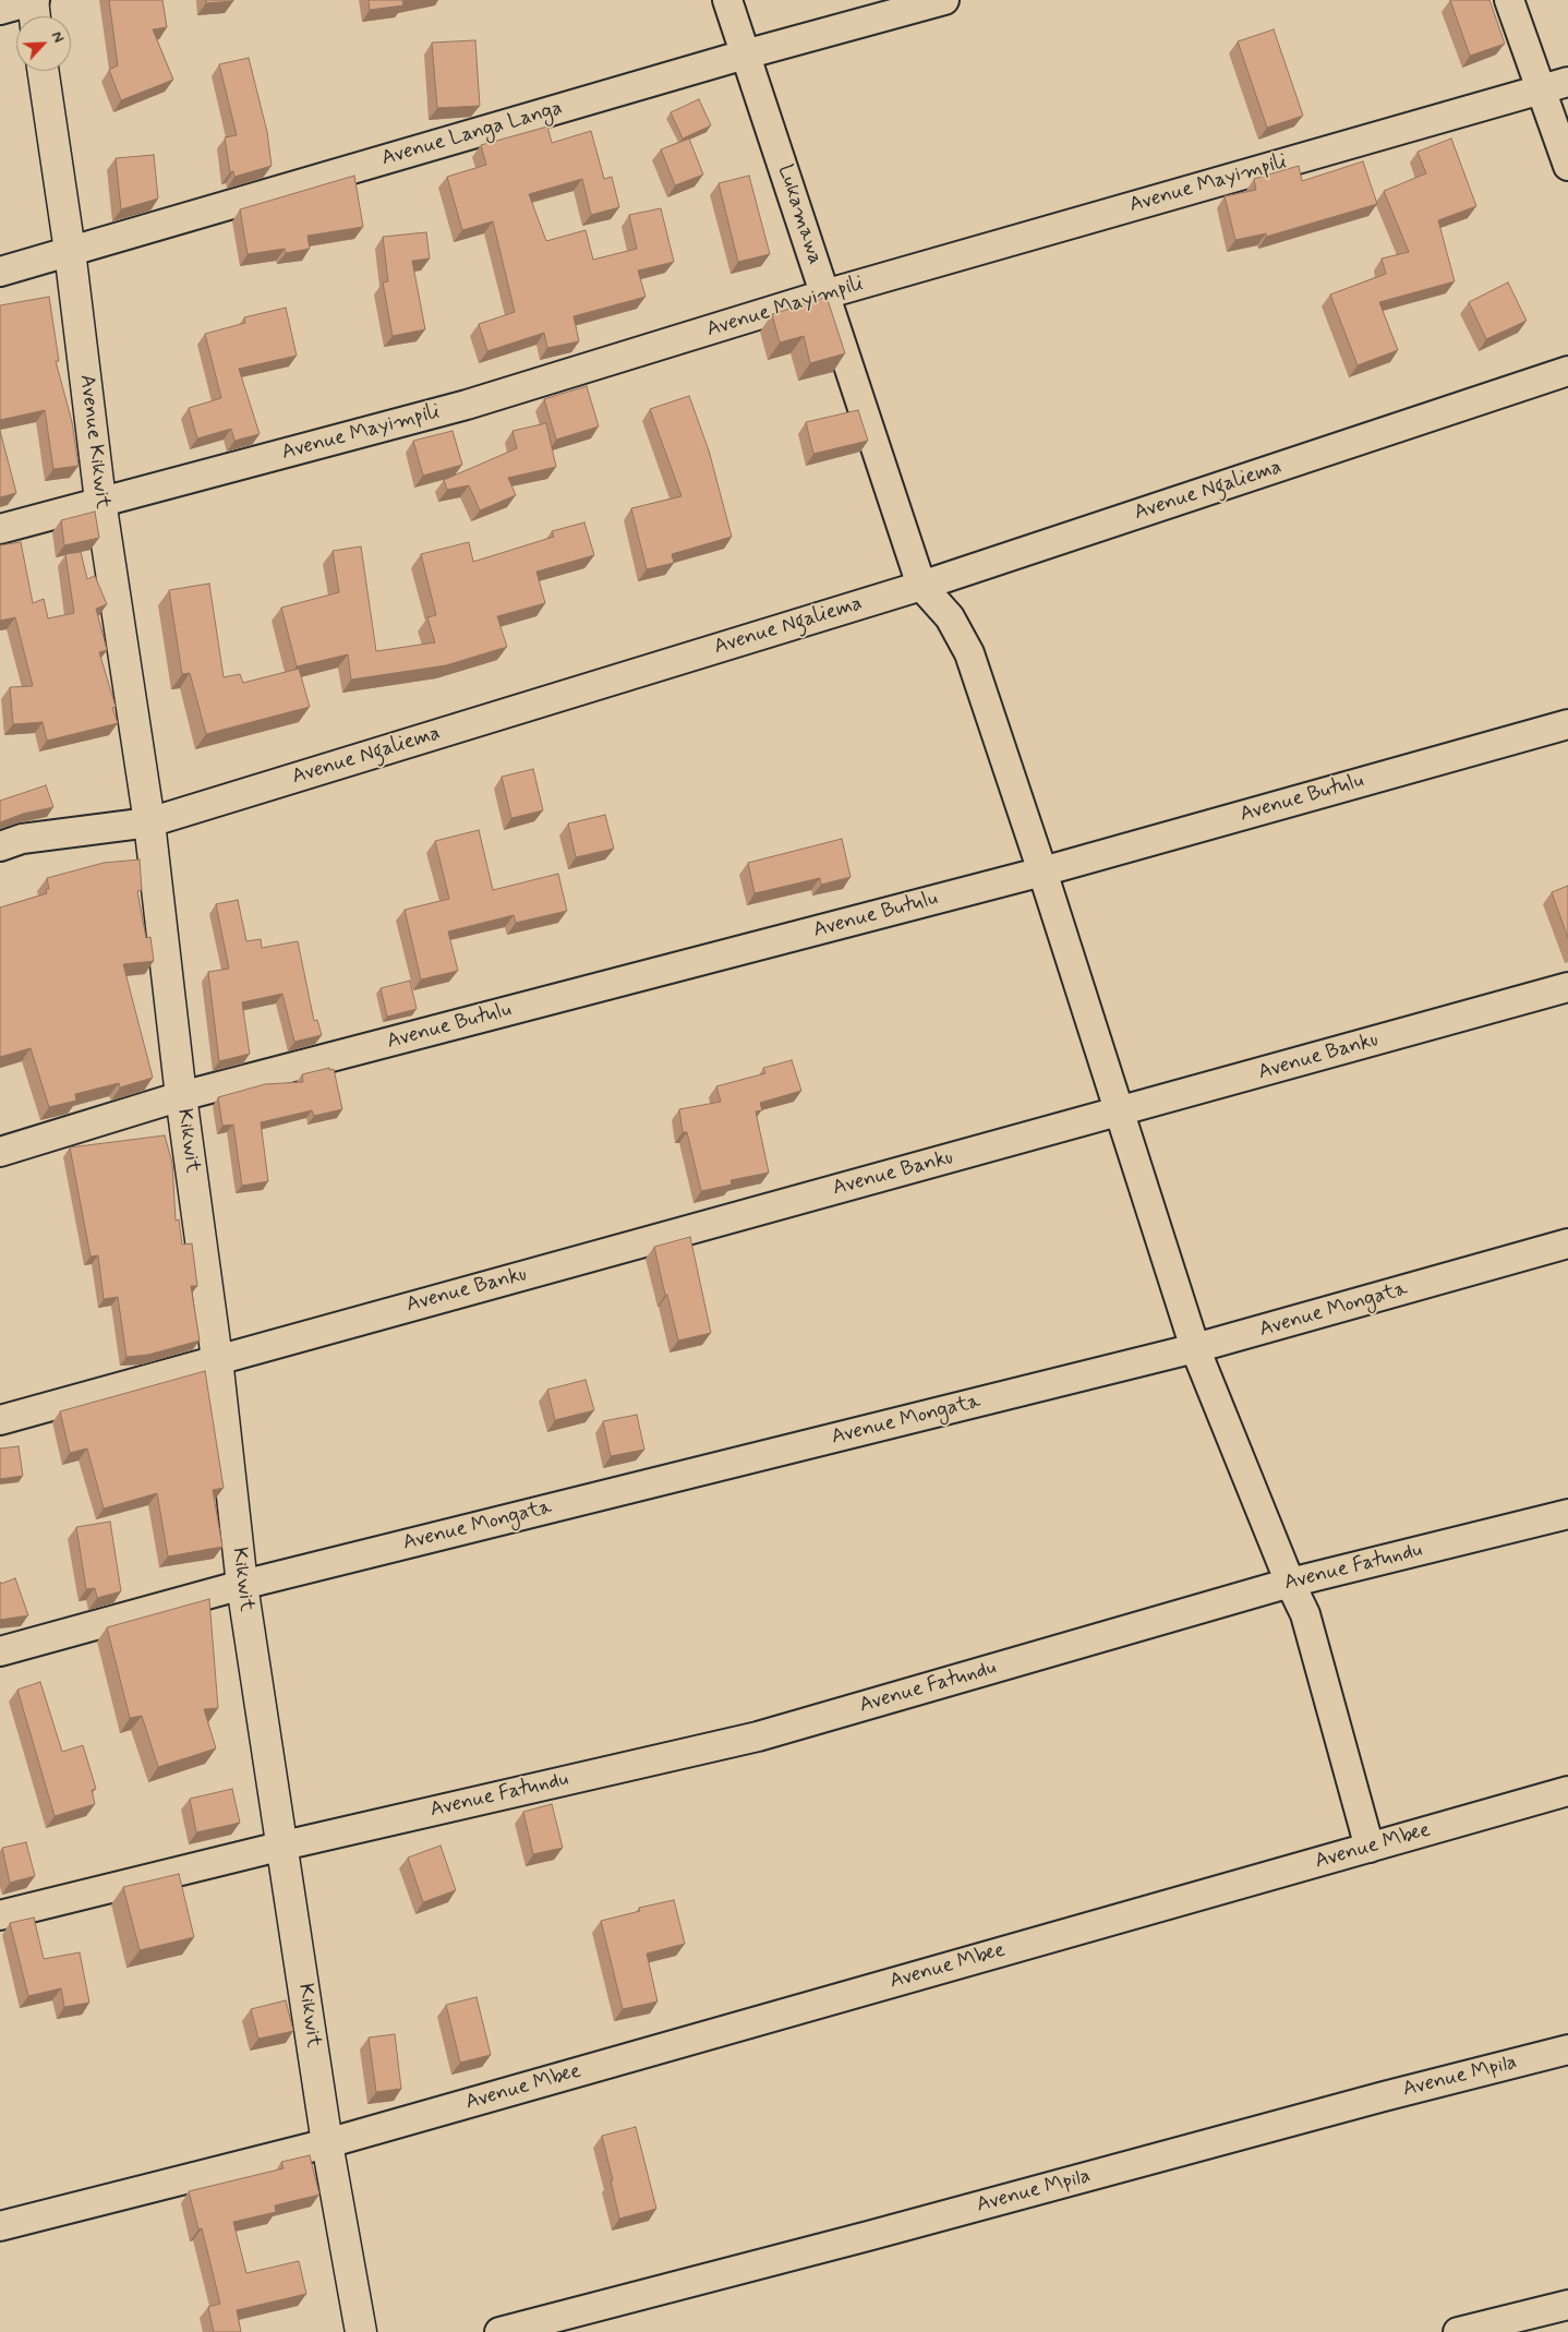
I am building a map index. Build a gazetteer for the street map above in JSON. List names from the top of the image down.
{
  "streets": {
    "main road": ["Avenue Kikwit", "Kikwit"],
    "street": [
      "Avenue Langa Langa",
      "Avenue Mayimpili",
      "Lukamawa",
      "Avenue Ngaliema",
      "Avenue Butulu",
      "Avenue Banku",
      "Avenue Mongata",
      "Avenue Fatundu",
      "Avenue Mbee",
      "Avenue Mpila"
    ]
  },
  "crossings": [
    ["Avenue Langa Langa", "Lukamawa"],
    ["Avenue Langa Langa", "Avenue Kikwit"],
    ["Avenue Mayimpili", "Lukamawa"],
    ["Avenue Mayimpili", "Avenue Kikwit"],
    ["Lukamawa", "Avenue Ngaliema"],
    ["Avenue Kikwit", "Avenue Ngaliema"],
    ["Avenue Kikwit", "Kikwit"],
    ["Avenue Ngaliema", "Kikwit"],
    ["Avenue Butulu", "Kikwit"],
    ["Avenue Banku", "Kikwit"],
    ["Kikwit", "Avenue Mongata"],
    ["Kikwit", "Avenue Fatundu"],
    ["Kikwit", "Avenue Mbee"]
  ],
  "north": "top right"
}
